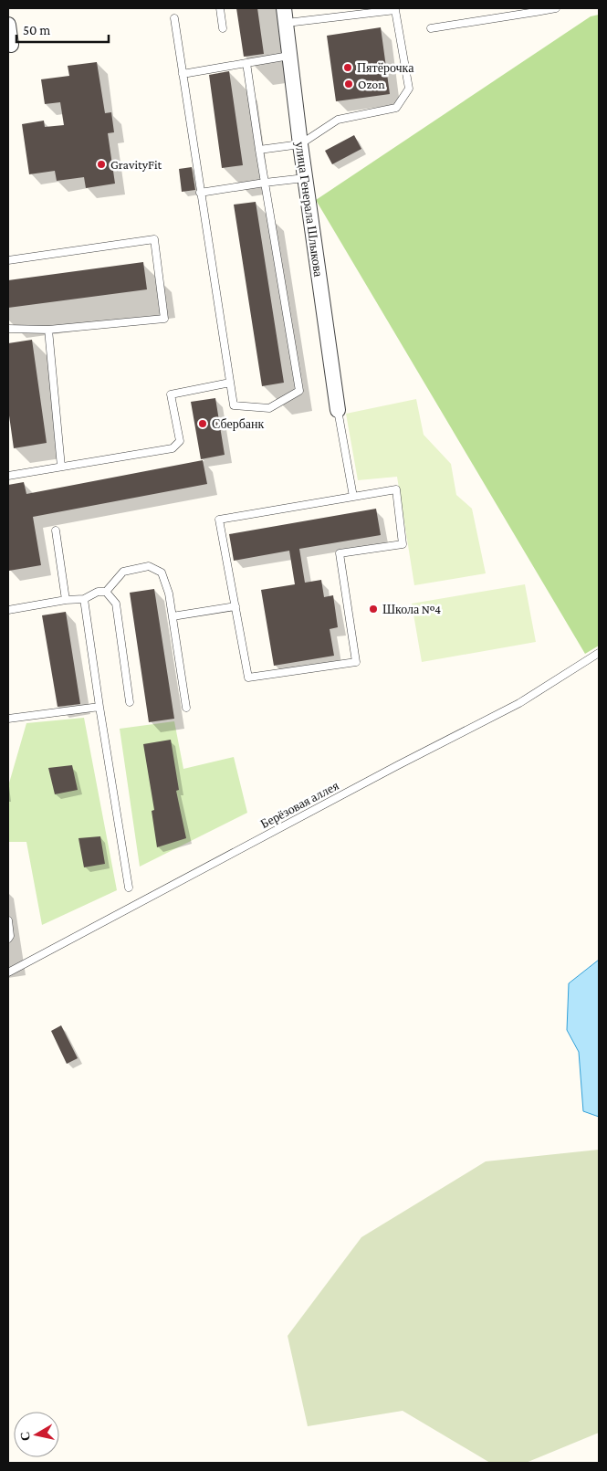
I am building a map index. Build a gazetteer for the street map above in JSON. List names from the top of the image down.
{
  "streets": {
    "street": ["улица Генерала Шлыкова"],
    "lane": ["Берёзовая аллея"]
  },
  "places": [
    "Пятёрочка",
    "Ozon",
    "GravityFit",
    "Сбербанк",
    "Школа №4"
  ],
  "scale_bar": "50 m",
  "north": "left"
}
